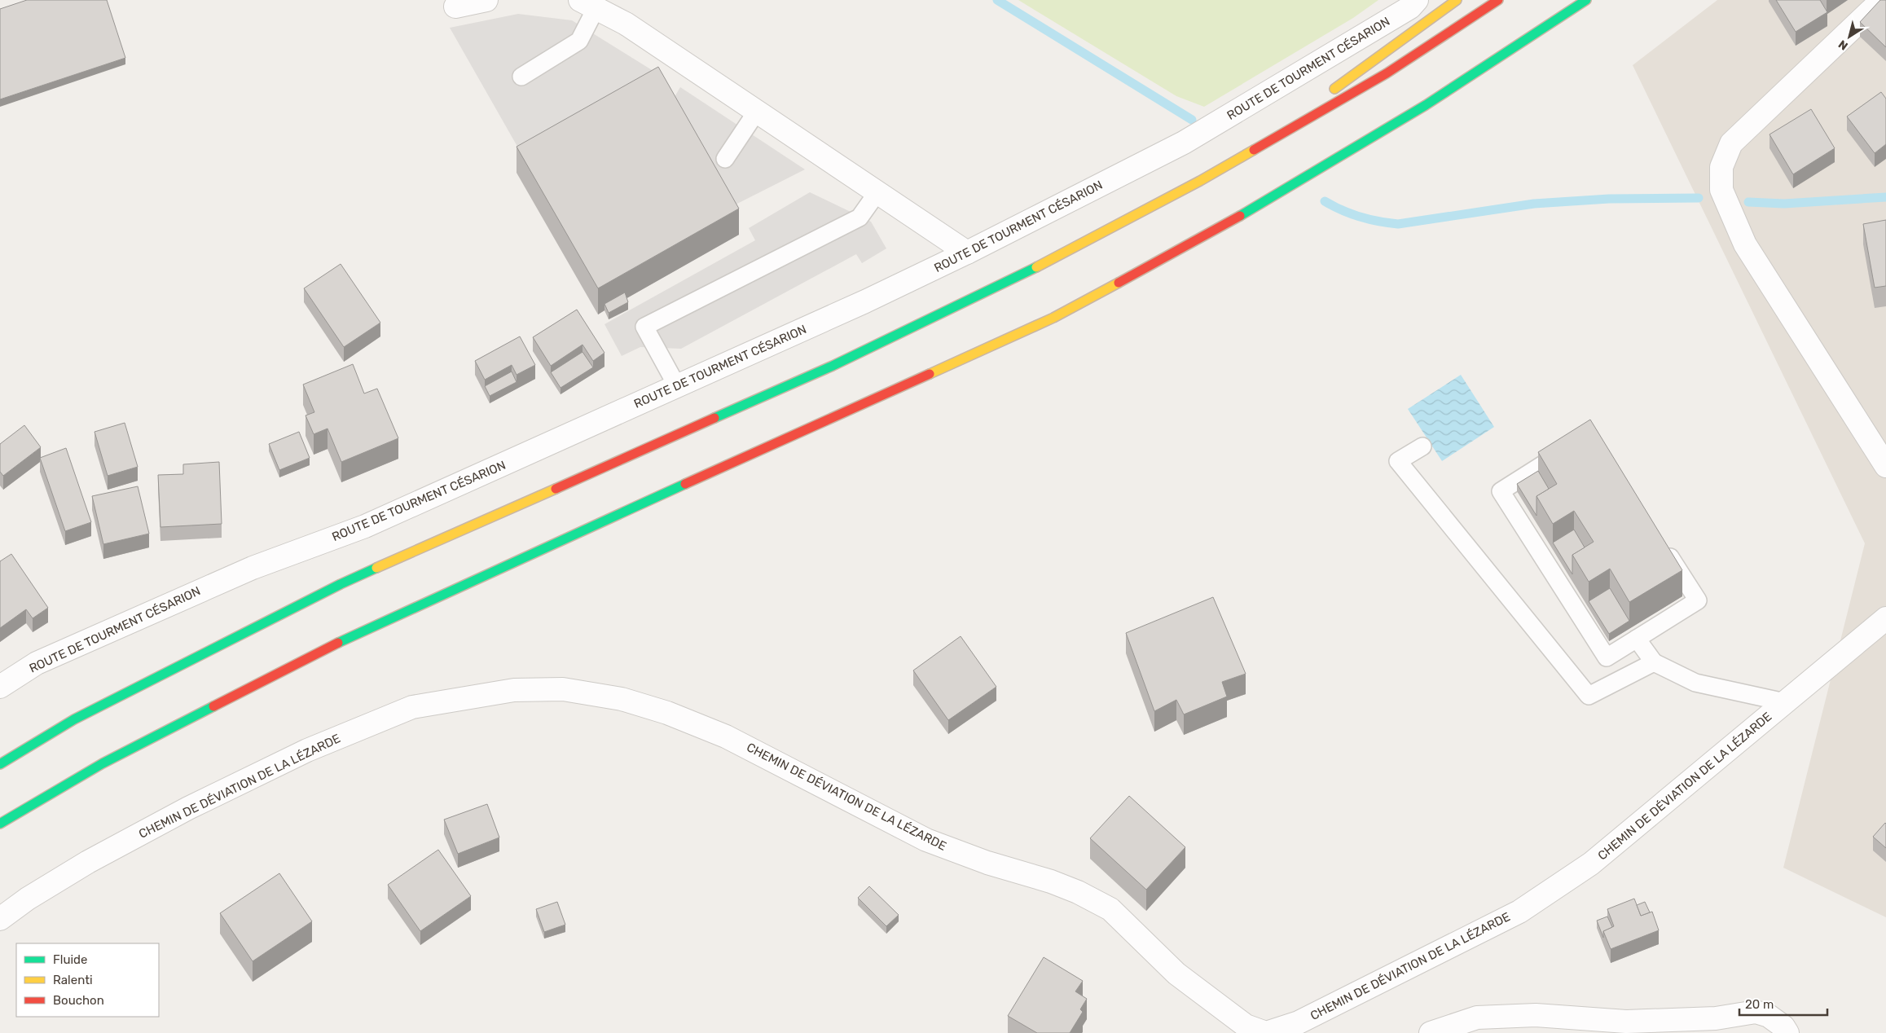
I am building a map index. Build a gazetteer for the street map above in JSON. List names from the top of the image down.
{
  "streets": {
    "street": ["ROUTE DE TOURMENT CÉSARION", "CHEMIN DE DÉVIATION DE LA LÉZARDE"]
  },
  "legend": ["Fluide", "Ralenti", "Bouchon"],
  "scale_bar": "20 m",
  "north": "bottom left"
}
